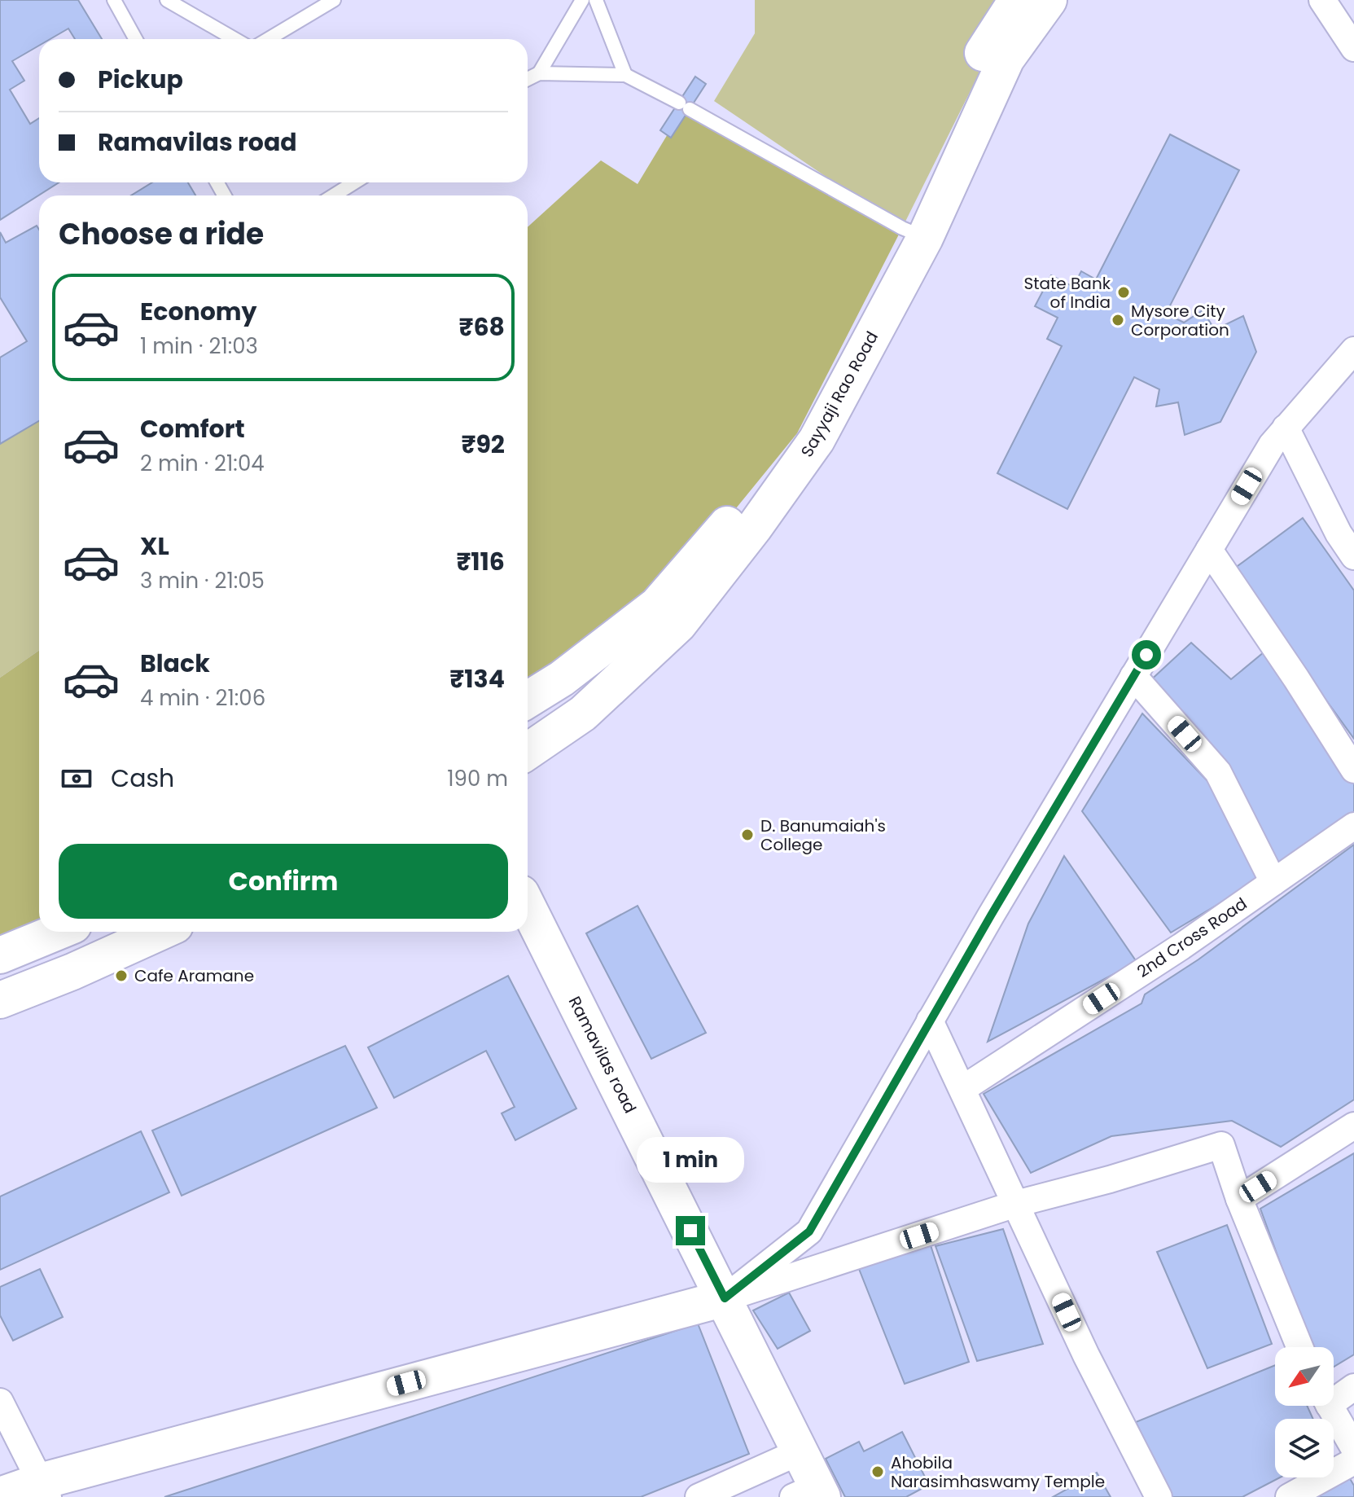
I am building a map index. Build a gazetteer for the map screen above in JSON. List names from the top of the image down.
{
  "streets": {
    "main road": ["Sayyaji Rao Road", "Ramavilas road"],
    "street": ["2nd Cross Road"]
  },
  "places": [
    "State Bank of India",
    "Mysore City Corporation",
    "D. Banumaiah's College",
    "Cafe Aramane",
    "Ahobila Narasimhaswamy Temple"
  ],
  "north": "bottom left",
  "page": {
    "banner": ["Pickup", "Ramavilas road"],
    "heading": "Choose a ride",
    "list": [
      {
        "name": "Economy",
        "note": "1 min · 21:03",
        "value": "₹68"
      },
      {
        "name": "Comfort",
        "note": "2 min · 21:04",
        "value": "₹92"
      },
      {
        "name": "XL",
        "note": "3 min · 21:05",
        "value": "₹116"
      },
      {
        "name": "Black",
        "note": "4 min · 21:06",
        "value": "₹134"
      }
    ],
    "pay": ["Cash", "190 m"],
    "buttons": "Confirm",
    "bubble": "1 min"
  }
}
